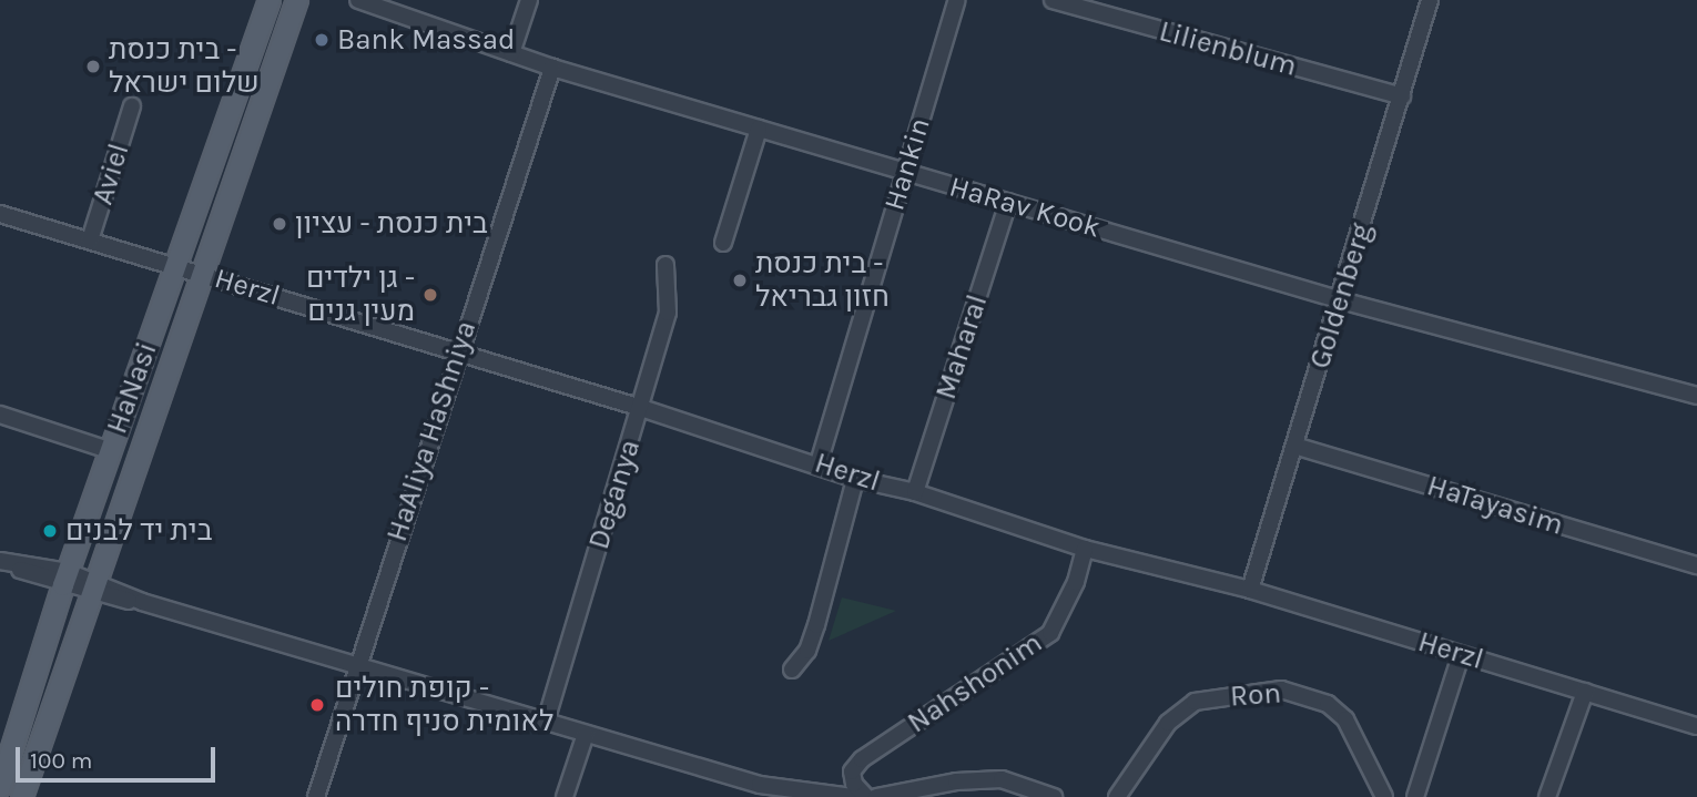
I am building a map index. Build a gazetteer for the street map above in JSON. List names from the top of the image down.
{
  "streets": {
    "main road": ["HaNasi"],
    "street": [
      "Lilienblum",
      "Hankin",
      "Aviel",
      "HaRav Kook",
      "Herzl",
      "Goldenberg",
      "Maharal",
      "HaAliya HaShniya",
      "Deganya",
      "HaTayasim",
      "Nahshonim",
      "Ron"
    ]
  },
  "crossings": [
    ["Lilienblum", "Goldenberg"],
    ["Hankin", "HaRav Kook"],
    ["Hankin", "Herzl"],
    ["Aviel", "Herzl"],
    ["HaRav Kook", "Goldenberg"],
    ["HaRav Kook", "Maharal"],
    ["HaRav Kook", "HaAliya HaShniya"],
    ["Herzl", "Goldenberg"],
    ["Herzl", "Maharal"],
    ["Herzl", "HaNasi"],
    ["Herzl", "HaAliya HaShniya"],
    ["Herzl", "Deganya"],
    ["Herzl", "Nahshonim"],
    ["Goldenberg", "HaTayasim"]
  ],
  "places": [
    "Bank Massad",
    "בית כנסת - שלום ישראל",
    "בית כנסת - עציון",
    "בית כנסת - חזון גבריאל",
    "גן ילדים - מעין גנים",
    "בית יד לבנים",
    "קופת חולים - לאומית סניף חדרה"
  ],
  "scale_bar": "100 m"
}
